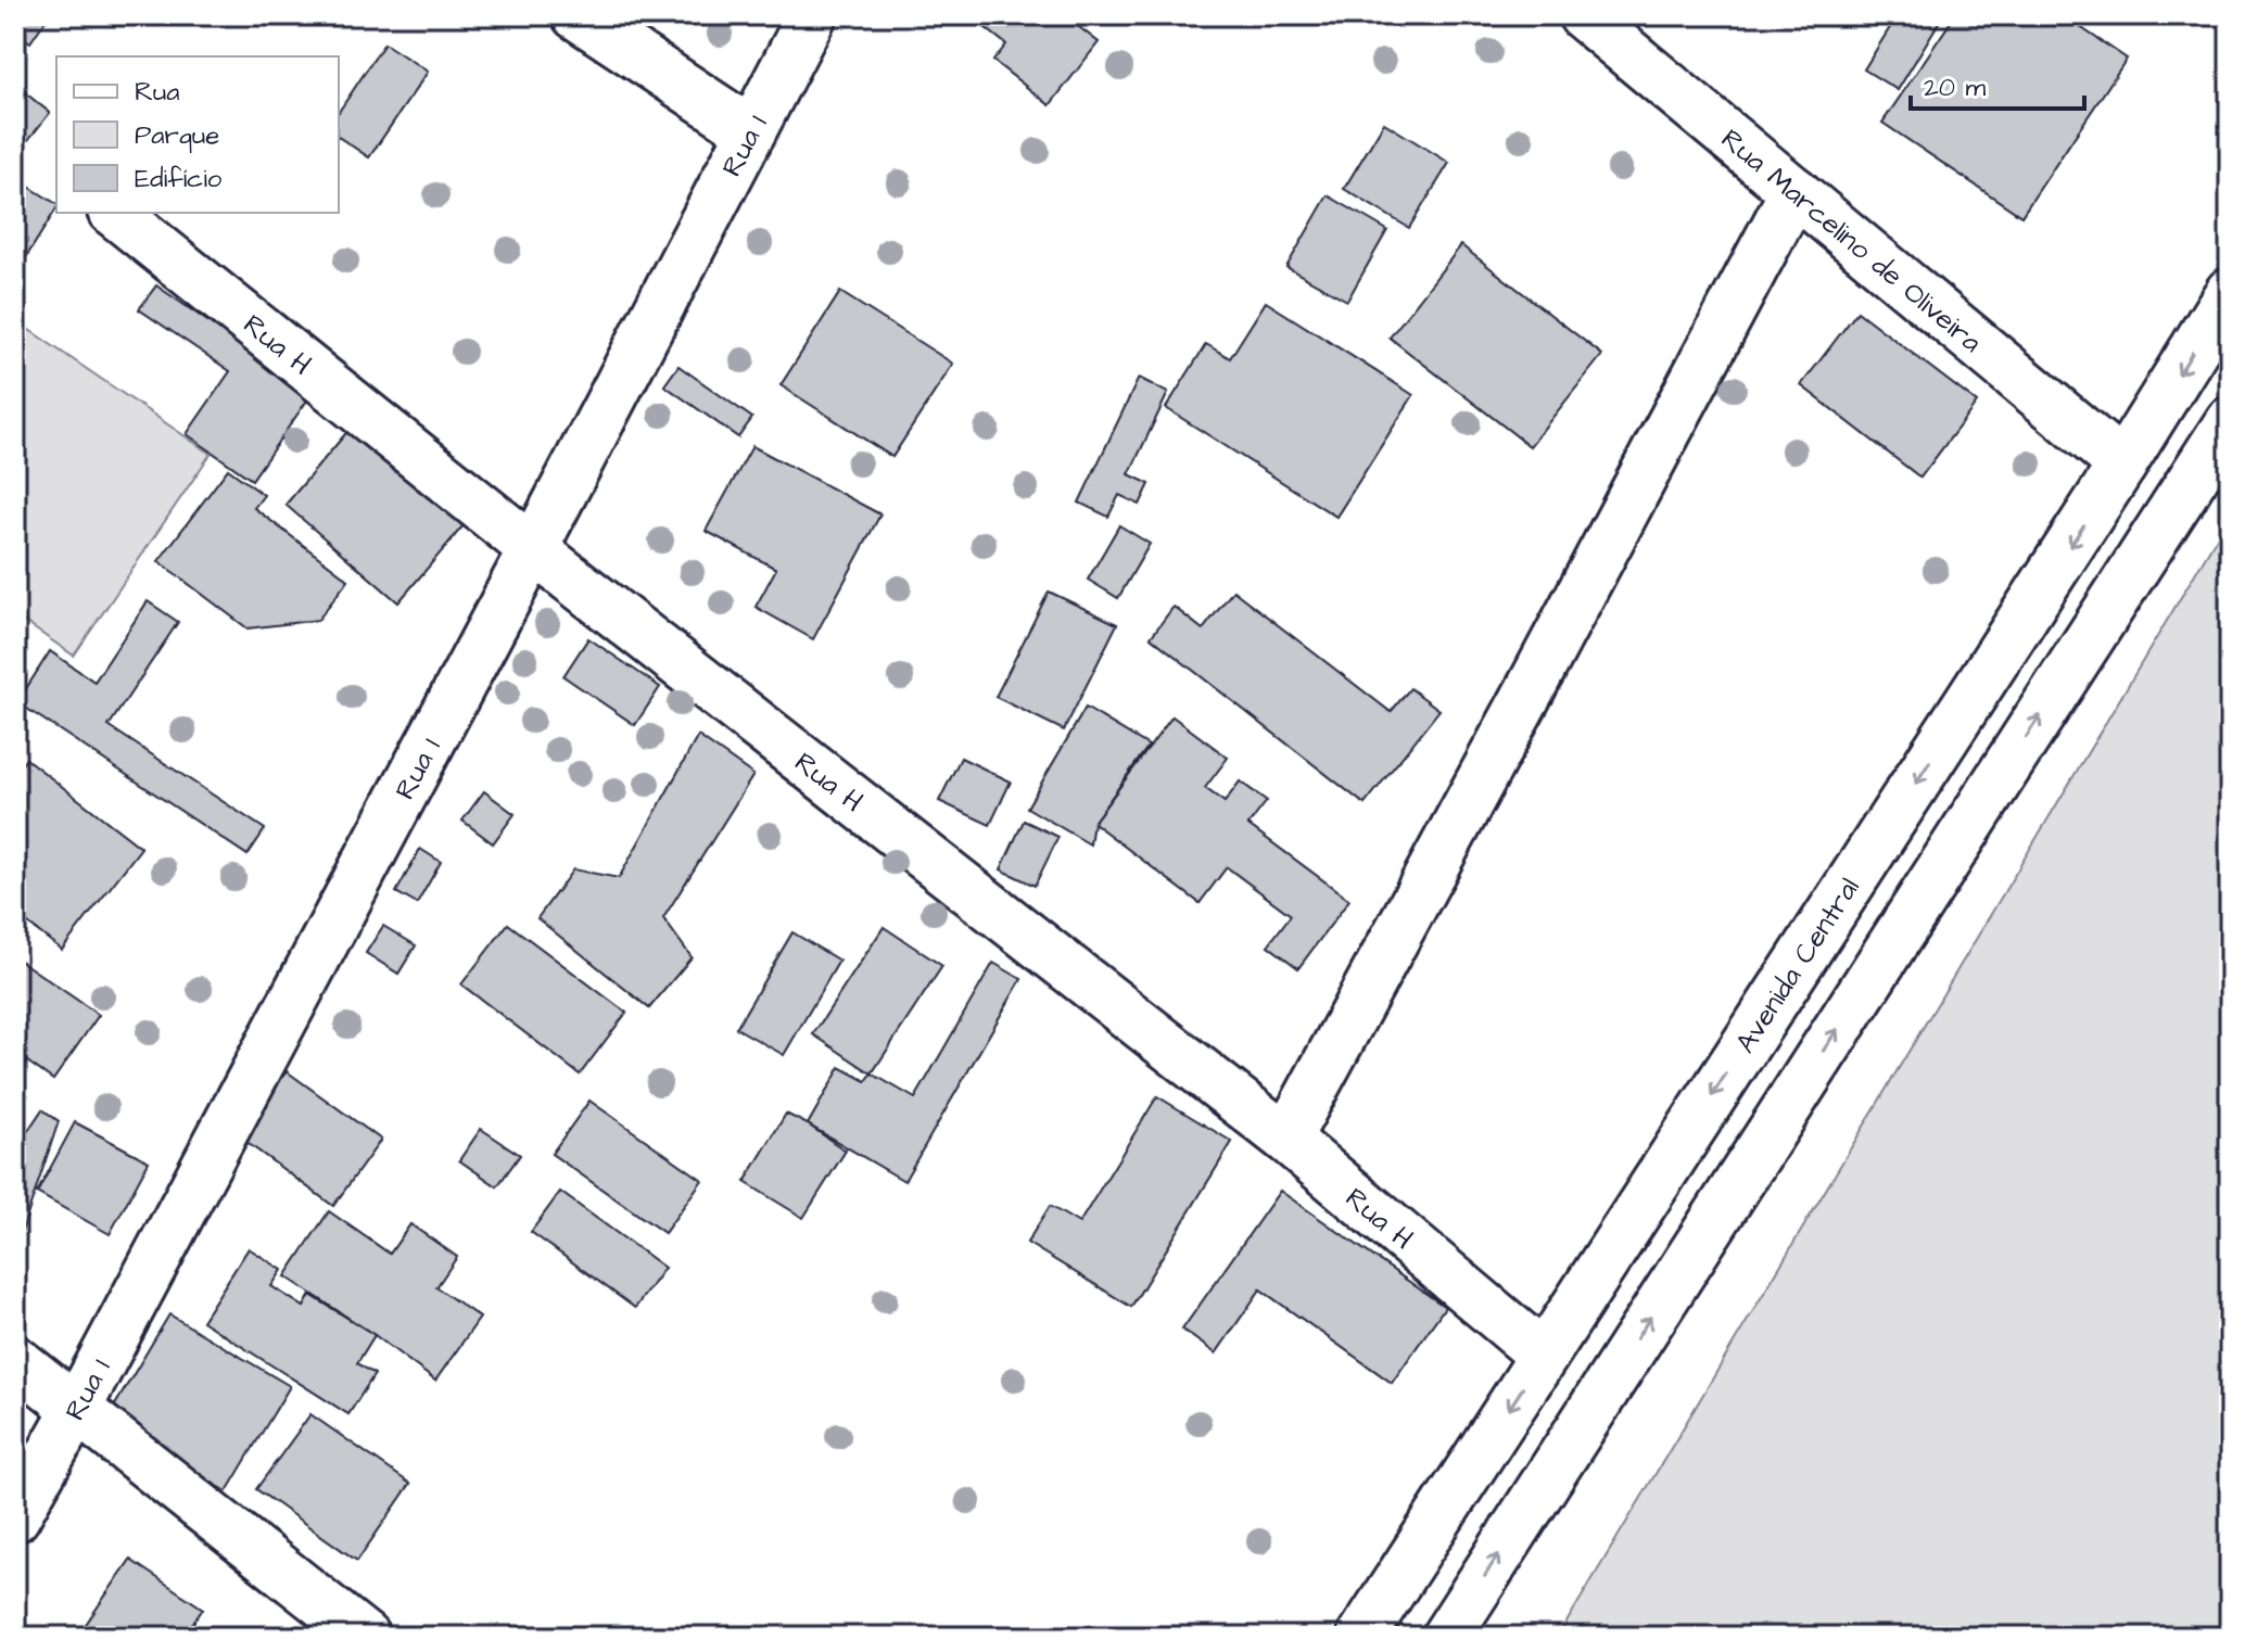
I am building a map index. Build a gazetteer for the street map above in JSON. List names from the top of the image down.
{
  "streets": {
    "street": [
      "Rua 1",
      "Rua Marcelino de Oliveira",
      "Rua H",
      "Avenida Central"
    ]
  },
  "crossings": [
    ["Rua 1", "Rua H"],
    ["Rua Marcelino de Oliveira", "Avenida Central"],
    ["Rua H", "Avenida Central"]
  ],
  "legend": ["Rua", "Parque", "Edifício"],
  "scale_bar": "20 m"
}
